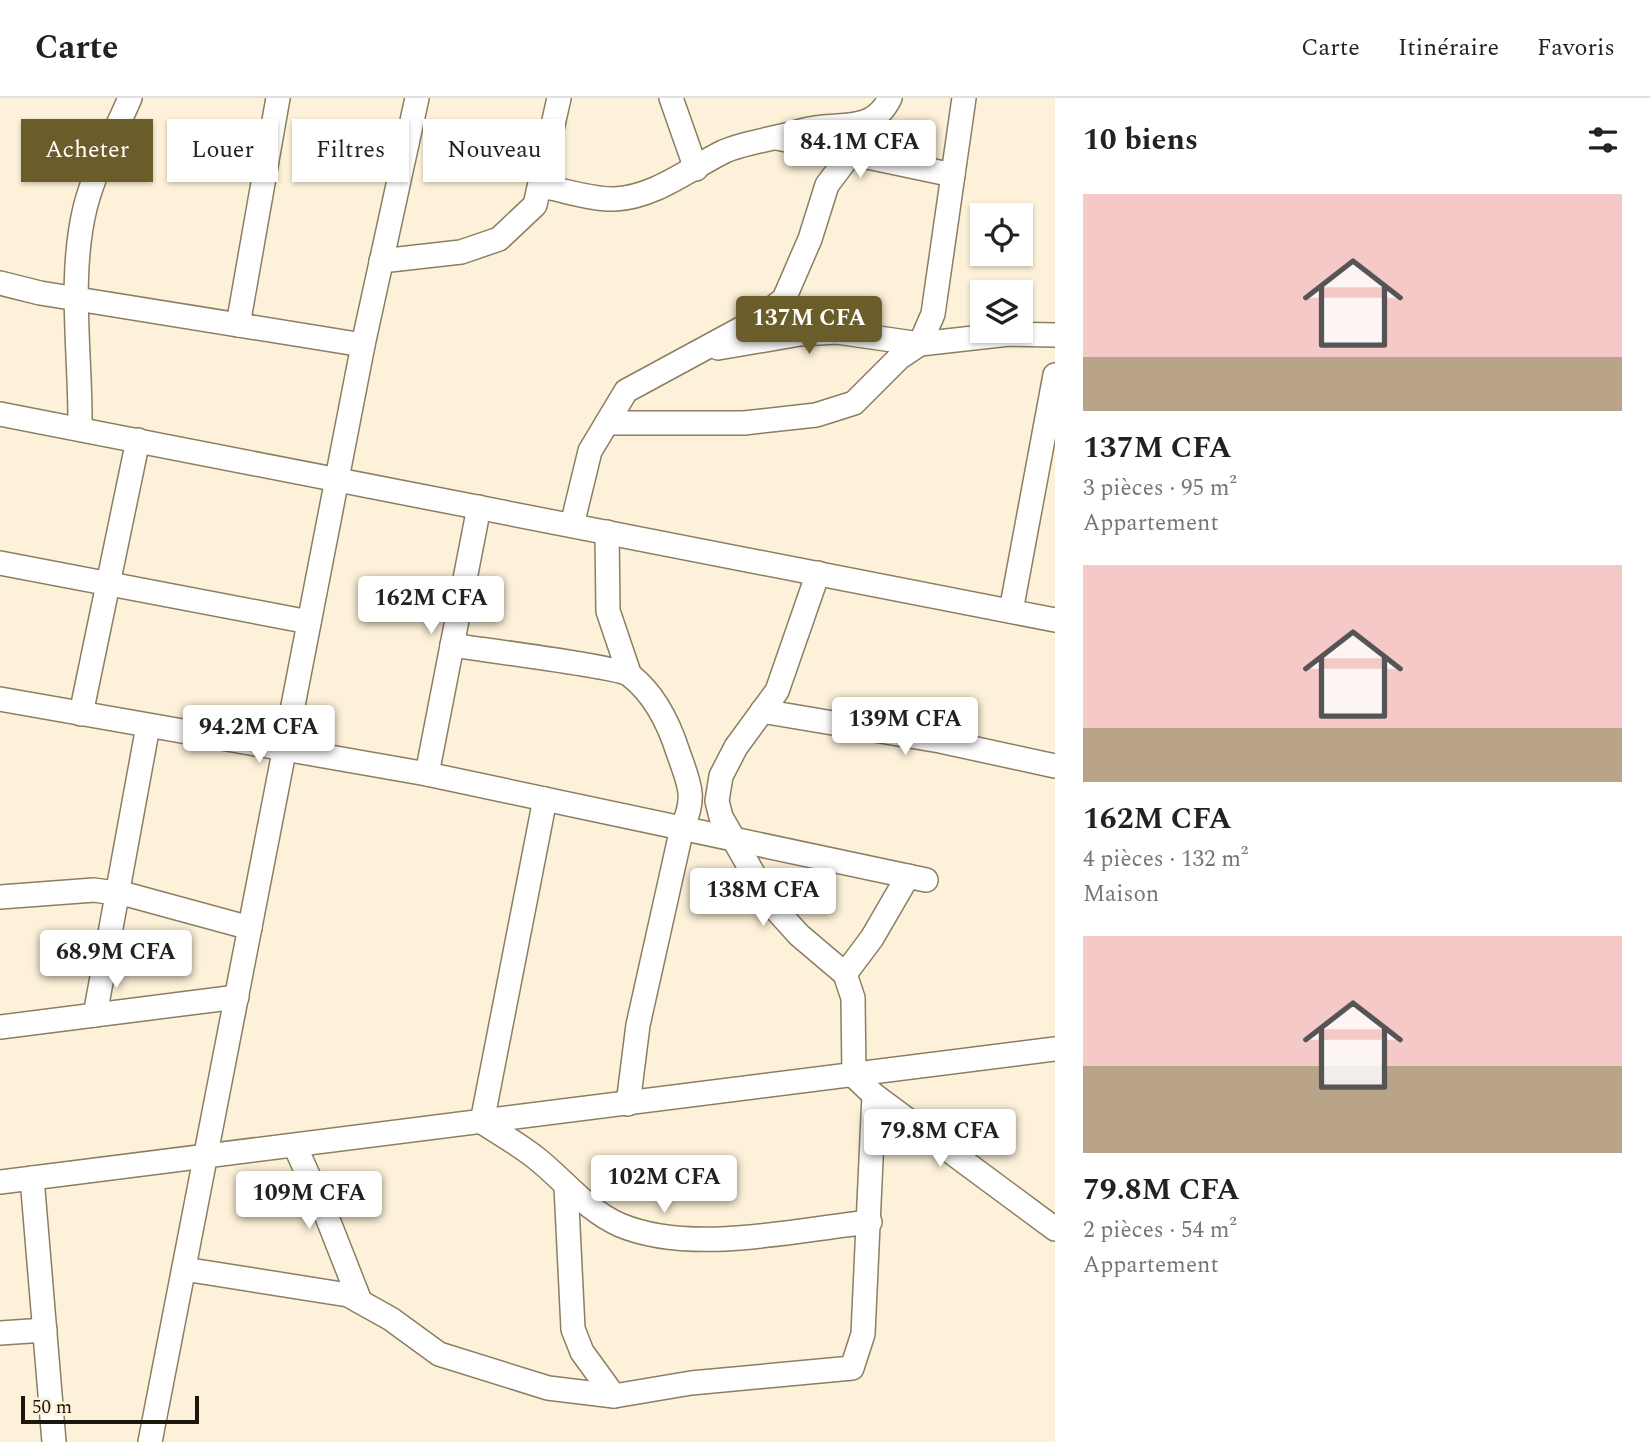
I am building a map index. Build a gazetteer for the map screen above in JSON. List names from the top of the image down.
{
  "scale_bar": "50 m",
  "page": {
    "header": "Carte",
    "nav": ["Carte", "Itinéraire", "Favoris"],
    "heading": "10 biens",
    "chip": [
      "Acheter",
      "Louer",
      "Filtres",
      "Nouveau"
    ],
    "price": [
      "84.1M CFA",
      "137M CFA",
      "162M CFA",
      "139M CFA",
      "94.2M CFA",
      "138M CFA",
      "68.9M CFA",
      "79.8M CFA",
      "102M CFA",
      "109M CFA"
    ],
    "list": [
      {
        "name": "137M CFA",
        "note": "3 pièces · 95 m² · Appartement"
      },
      {
        "name": "162M CFA",
        "note": "4 pièces · 132 m² · Maison"
      },
      {
        "name": "79.8M CFA",
        "note": "2 pièces · 54 m² · Appartement"
      }
    ],
    "scale": "50 m"
  }
}
